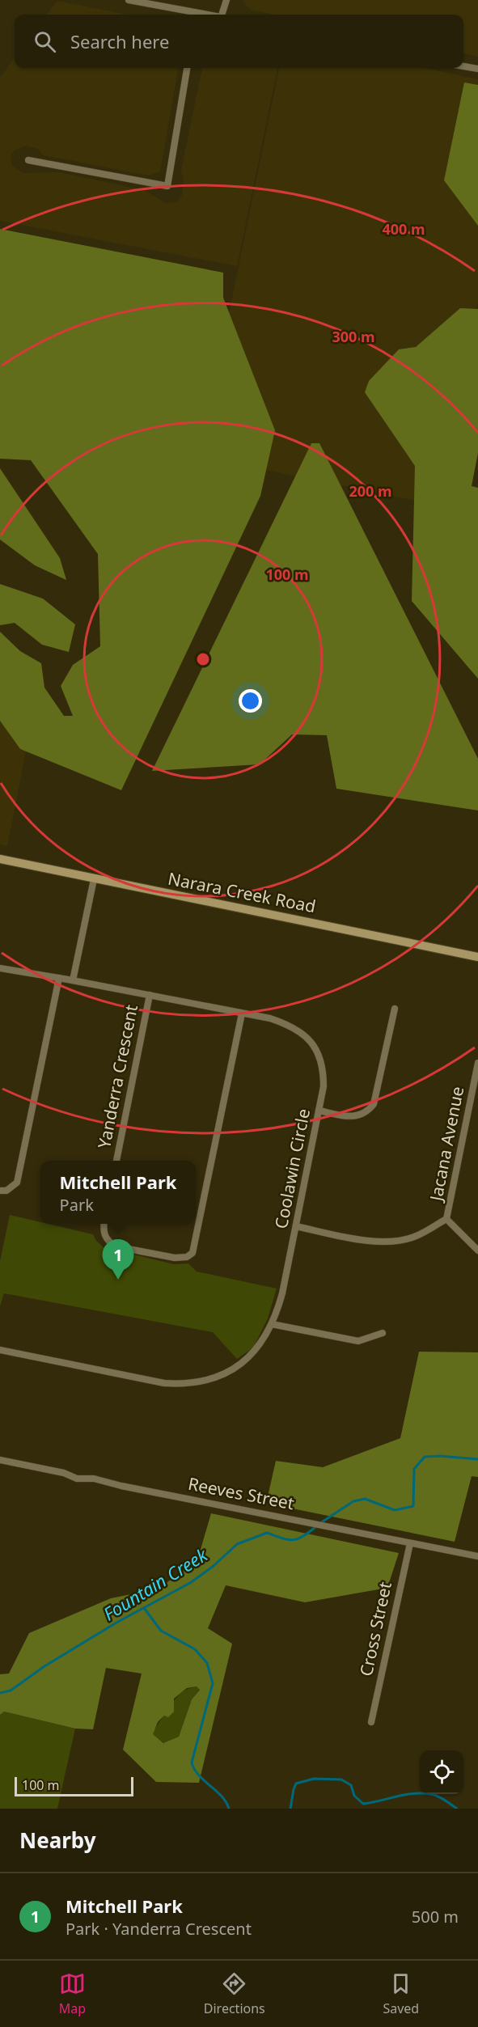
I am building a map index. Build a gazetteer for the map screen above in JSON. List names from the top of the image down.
{
  "streets": {
    "street": [
      "Narara Creek Road",
      "Yanderra Crescent",
      "Jacana Avenue",
      "Coolawin Circle",
      "Reeves Street",
      "Cross Street"
    ]
  },
  "crossings": [
    ["Yanderra Crescent", "Coolawin Circle"],
    ["Jacana Avenue", "Coolawin Circle"],
    ["Reeves Street", "Cross Street"]
  ],
  "water": ["Fountain Creek"],
  "scale_bar": "100 m",
  "page": {
    "search": "Search here",
    "popup": ["Mitchell Park", "Park"],
    "pins": "1",
    "scale": "100 m",
    "heading": "Nearby",
    "list": [
      {
        "mark": "1",
        "name": "Mitchell Park",
        "note": "Park · Yanderra Crescent",
        "value": "500 m"
      }
    ],
    "nav": ["Map", "Directions", "Saved"]
  },
  "rings": [
    "400 m",
    "300 m",
    "200 m",
    "100 m"
  ]
}
